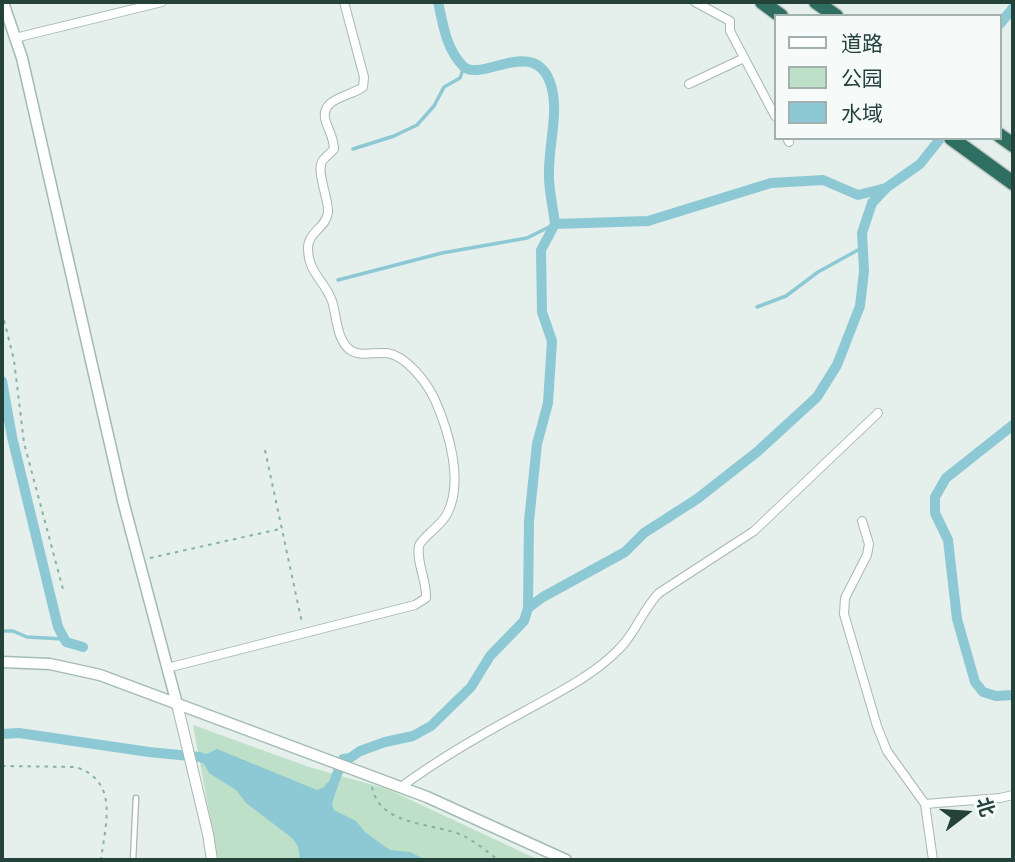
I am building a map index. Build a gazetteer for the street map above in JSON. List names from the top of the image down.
{
  "legend": ["道路", "公园", "水域"],
  "north": "right"
}
